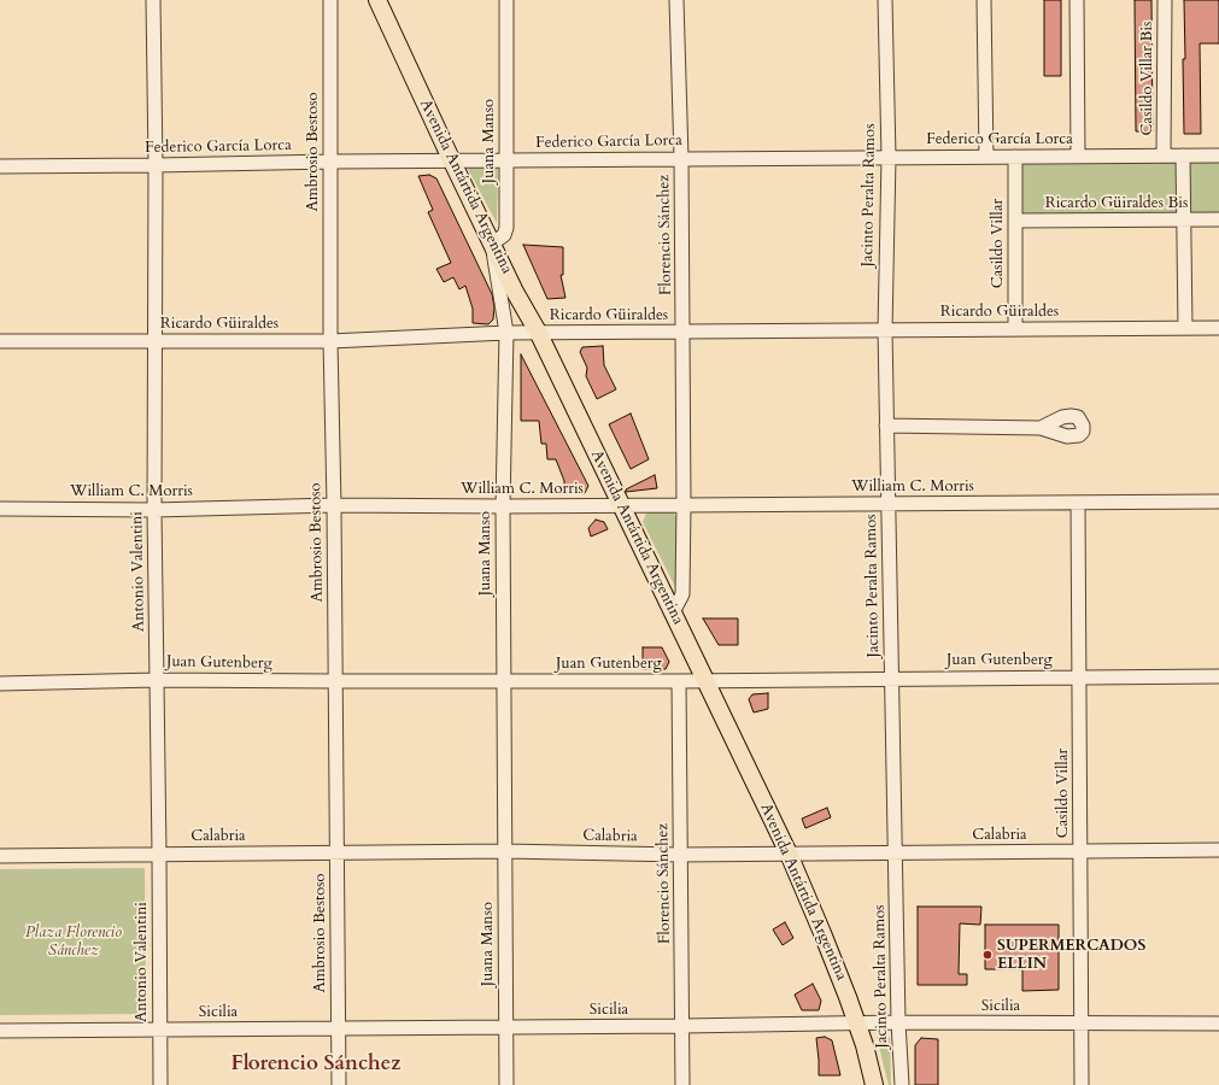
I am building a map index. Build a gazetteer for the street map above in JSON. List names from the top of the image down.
{
  "streets": {
    "main road": ["Avenida Antártida Argentina"],
    "street": [
      "Casildo Villar Bis",
      "Federico García Lorca",
      "Juana Manso",
      "Ambrosio Bestoso",
      "Jacinto Peralta Ramos",
      "Ricardo Güiraldes Bis",
      "Florencio Sánchez",
      "Casildo Villar",
      "Ricardo Güiraldes",
      "William C. Morris",
      "Antonio Valentini",
      "Juan Gutenberg",
      "Calabria",
      "Sicilia"
    ]
  },
  "crossings": [
    ["Casildo Villar Bis", "Federico García Lorca"],
    ["Federico García Lorca", "Juana Manso"],
    ["Federico García Lorca", "Ambrosio Bestoso"],
    ["Federico García Lorca", "Avenida Antártida Argentina"],
    ["Federico García Lorca", "Jacinto Peralta Ramos"],
    ["Federico García Lorca", "Florencio Sánchez"],
    ["Federico García Lorca", "Casildo Villar"],
    ["Federico García Lorca", "Antonio Valentini"],
    ["Juana Manso", "Avenida Antártida Argentina"],
    ["Juana Manso", "Ricardo Güiraldes"],
    ["Juana Manso", "William C. Morris"],
    ["Juana Manso", "Juan Gutenberg"],
    ["Juana Manso", "Calabria"],
    ["Juana Manso", "Sicilia"],
    ["Ambrosio Bestoso", "Ricardo Güiraldes"],
    ["Ambrosio Bestoso", "William C. Morris"],
    ["Ambrosio Bestoso", "Juan Gutenberg"],
    ["Ambrosio Bestoso", "Calabria"],
    ["Ambrosio Bestoso", "Sicilia"],
    ["Avenida Antártida Argentina", "Florencio Sánchez"],
    ["Avenida Antártida Argentina", "Ricardo Güiraldes"],
    ["Avenida Antártida Argentina", "William C. Morris"],
    ["Avenida Antártida Argentina", "Juan Gutenberg"],
    ["Avenida Antártida Argentina", "Calabria"],
    ["Avenida Antártida Argentina", "Sicilia"],
    ["Jacinto Peralta Ramos", "Ricardo Güiraldes"],
    ["Jacinto Peralta Ramos", "William C. Morris"],
    ["Jacinto Peralta Ramos", "Juan Gutenberg"],
    ["Jacinto Peralta Ramos", "Calabria"],
    ["Jacinto Peralta Ramos", "Sicilia"],
    ["Ricardo Güiraldes Bis", "Casildo Villar"],
    ["Florencio Sánchez", "Ricardo Güiraldes"],
    ["Florencio Sánchez", "William C. Morris"],
    ["Florencio Sánchez", "Juan Gutenberg"],
    ["Florencio Sánchez", "Calabria"],
    ["Florencio Sánchez", "Sicilia"],
    ["Casildo Villar", "Ricardo Güiraldes"],
    ["Casildo Villar", "William C. Morris"],
    ["Casildo Villar", "Juan Gutenberg"],
    ["Casildo Villar", "Calabria"],
    ["Casildo Villar", "Sicilia"],
    ["Ricardo Güiraldes", "Antonio Valentini"],
    ["William C. Morris", "Antonio Valentini"],
    ["Antonio Valentini", "Juan Gutenberg"],
    ["Antonio Valentini", "Calabria"],
    ["Antonio Valentini", "Sicilia"]
  ],
  "districts": ["Florencio Sánchez"],
  "parks": ["Plaza Florencio Sánchez"],
  "places": ["SUPERMERCADOS ELLIN"]
}
